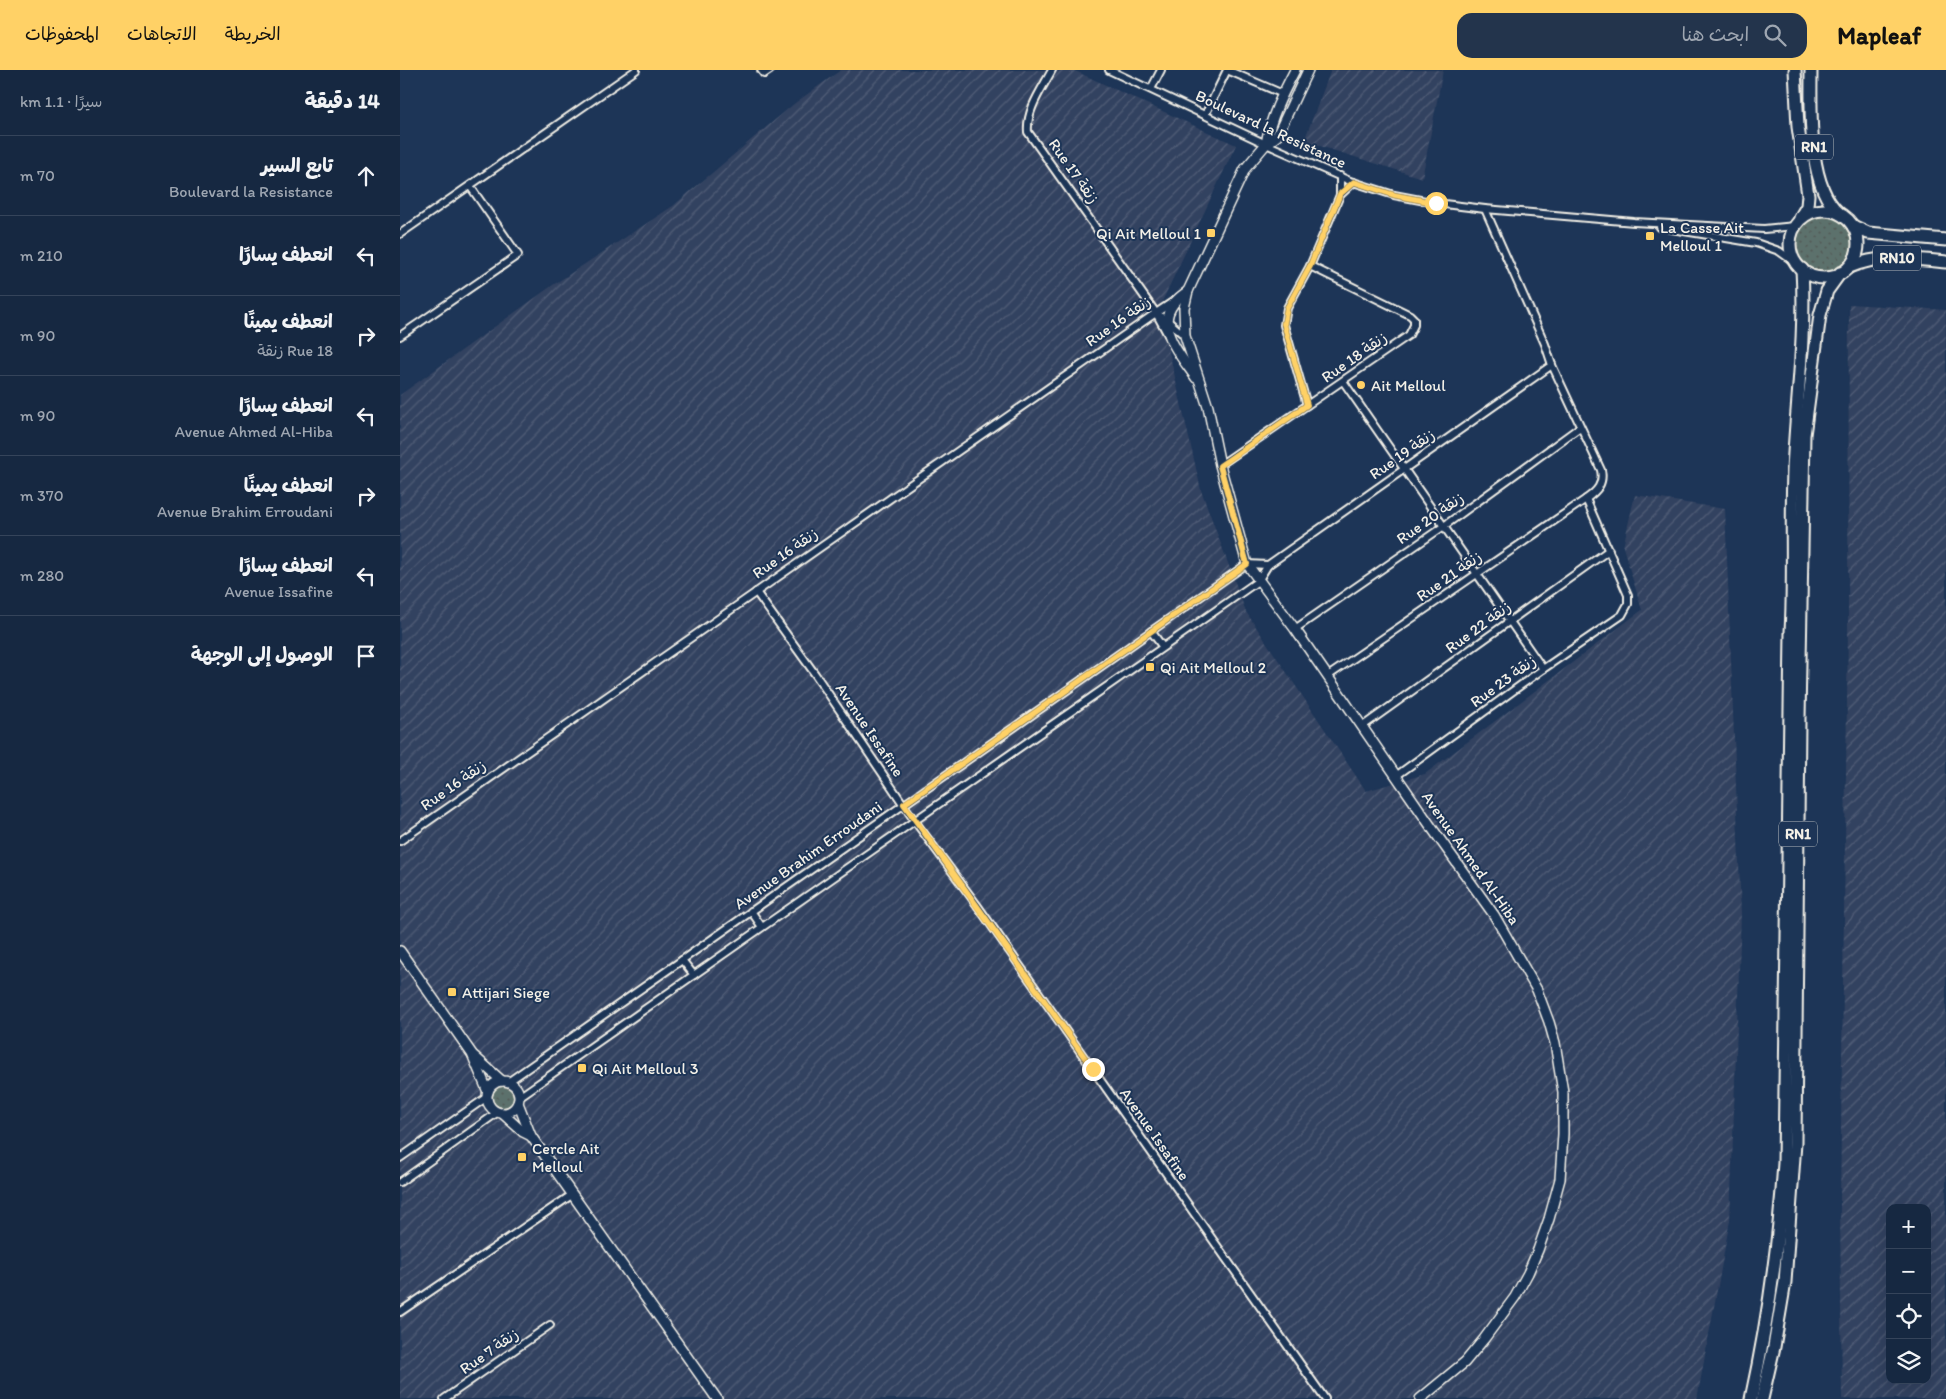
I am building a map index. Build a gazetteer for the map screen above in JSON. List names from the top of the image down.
{
  "streets": {
    "highway": ["RN1", "RN10"],
    "street": [
      "Boulevard la Resistance",
      "Rue 17 زنقة",
      "Rue 16 زنقة",
      "Rue 18 زنقة",
      "Rue 19 زنقة",
      "Rue 20 زنقة",
      "Rue 21 زنقة",
      "Rue 22 زنقة",
      "Rue 23 زنقة",
      "Avenue Issafine",
      "Avenue Brahim Erroudani",
      "Avenue Ahmed Al-Hiba",
      "Rue 7 زنقة"
    ]
  },
  "crossings": [
    ["Boulevard la Resistance", "RN1"],
    ["Boulevard la Resistance", "RN10"],
    ["Boulevard la Resistance", "Avenue Ahmed Al-Hiba"],
    ["RN1", "RN10"],
    ["Rue 17 زنقة", "Rue 16 زنقة"],
    ["Rue 17 زنقة", "Avenue Ahmed Al-Hiba"],
    ["Rue 16 زنقة", "Avenue Issafine"],
    ["Rue 16 زنقة", "Avenue Ahmed Al-Hiba"],
    ["Rue 18 زنقة", "Avenue Ahmed Al-Hiba"],
    ["Rue 19 زنقة", "Avenue Brahim Erroudani"],
    ["Rue 19 زنقة", "Avenue Ahmed Al-Hiba"],
    ["Rue 20 زنقة", "Rue 21 زنقة"],
    ["Rue 20 زنقة", "Avenue Ahmed Al-Hiba"],
    ["Rue 21 زنقة", "Avenue Ahmed Al-Hiba"],
    ["Rue 22 زنقة", "Rue 23 زنقة"],
    ["Rue 22 زنقة", "Avenue Ahmed Al-Hiba"],
    ["Rue 23 زنقة", "Avenue Ahmed Al-Hiba"],
    ["Avenue Issafine", "Avenue Brahim Erroudani"],
    ["Avenue Brahim Erroudani", "Avenue Ahmed Al-Hiba"]
  ],
  "places": {
    "transit": [
      "Qi Ait Melloul 1",
      "La Casse Ait Melloul 1",
      "Qi Ait Melloul 2",
      "Attijari Siege",
      "Qi Ait Melloul 3",
      "Cercle Ait Melloul"
    ],
    "other": ["Ait Melloul"]
  },
  "page": {
    "header": "Mapleaf",
    "search": "ابحث هنا",
    "nav": ["الخريطة", "الاتجاهات", "المحفوظات"],
    "heading": ["14 دقيقة", "سيرًا · 1.1 km"],
    "list": [
      ["تابع السير", "Boulevard la Resistance", "70 m"],
      ["انعطف يسارًا", "210 m"],
      ["انعطف يمينًا", "Rue 18 زنقة", "90 m"],
      ["انعطف يسارًا", "Avenue Ahmed Al-Hiba", "90 m"],
      ["انعطف يمينًا", "Avenue Brahim Erroudani", "370 m"],
      ["انعطف يسارًا", "Avenue Issafine", "280 m"],
      "الوصول إلى الوجهة"
    ],
    "map_buttons": ["+", "−"]
  }
}
